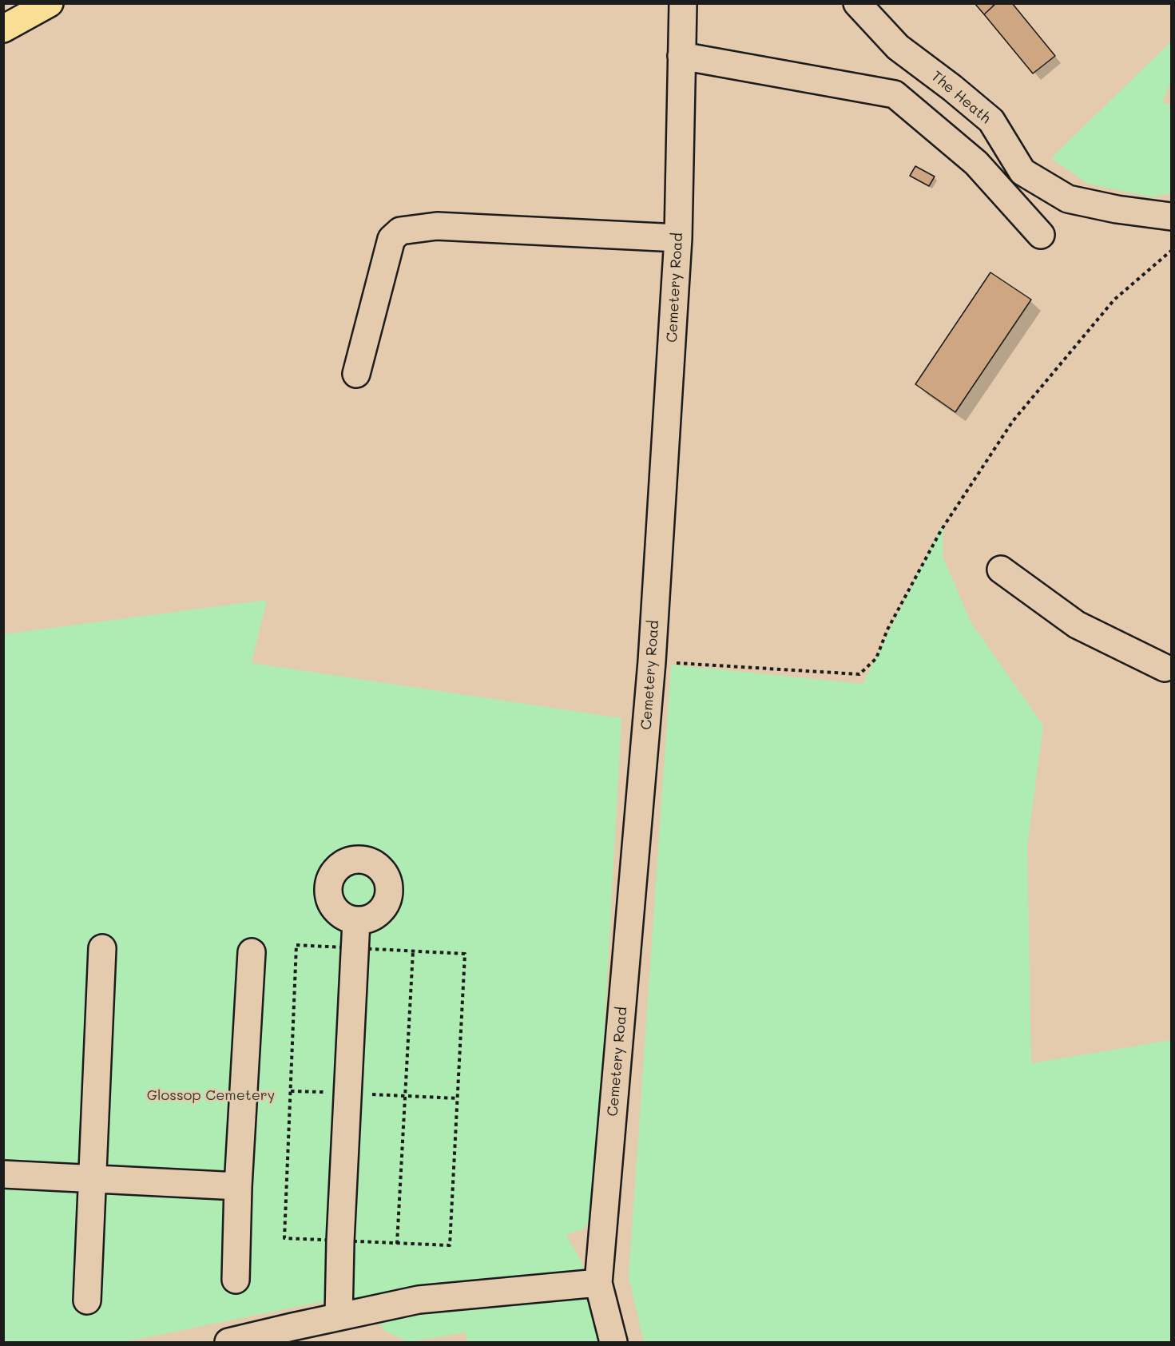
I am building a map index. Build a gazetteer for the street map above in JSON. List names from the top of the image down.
{
  "streets": {
    "street": ["The Heath", "Cemetery Road"]
  },
  "parks": ["Glossop Cemetery"]
}
